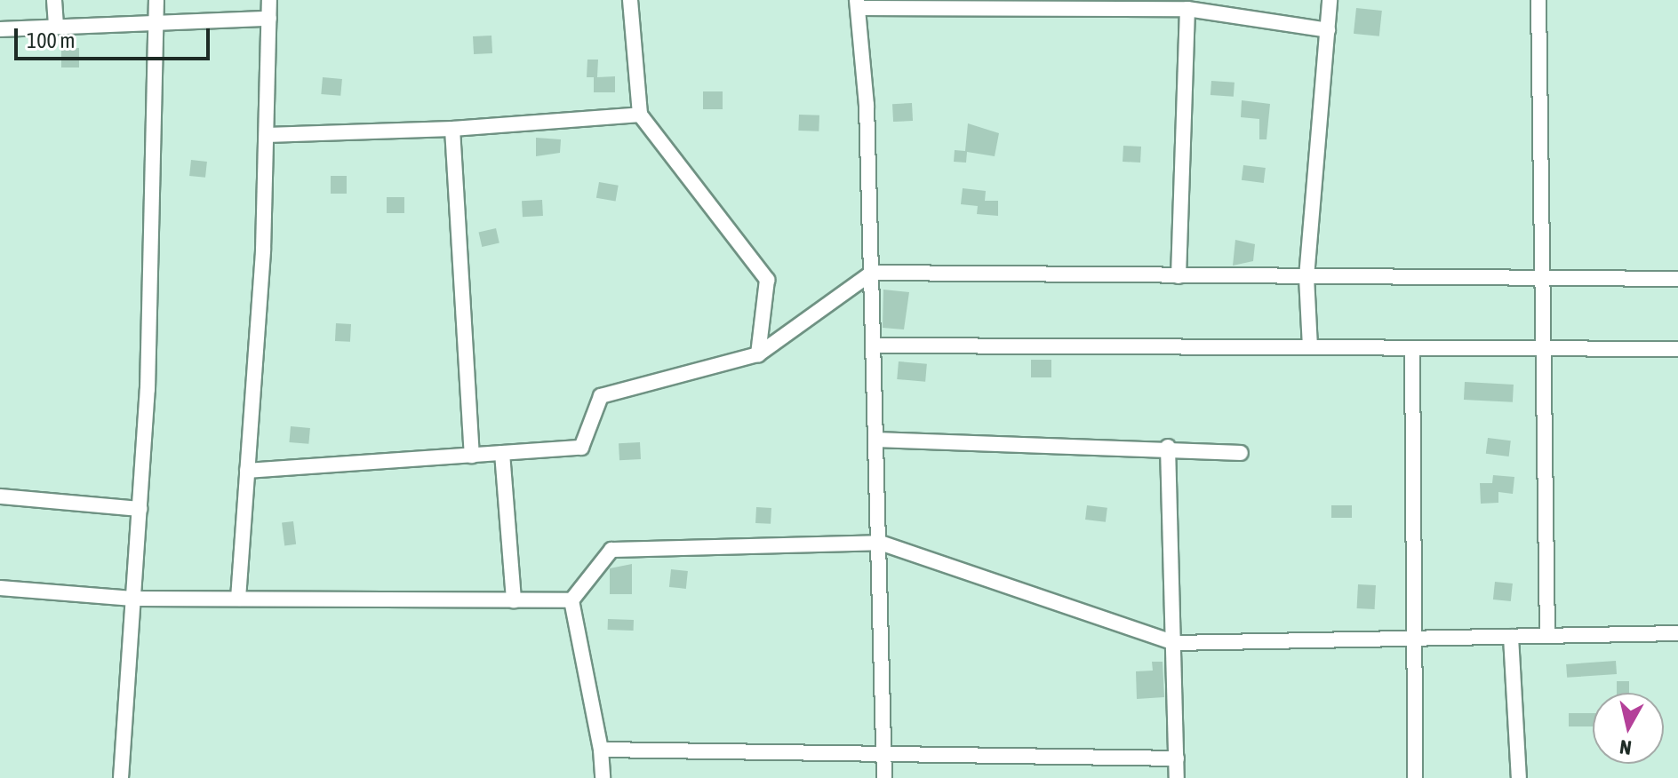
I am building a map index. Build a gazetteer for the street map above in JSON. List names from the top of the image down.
{
  "scale_bar": "100 m",
  "north": "bottom"
}
